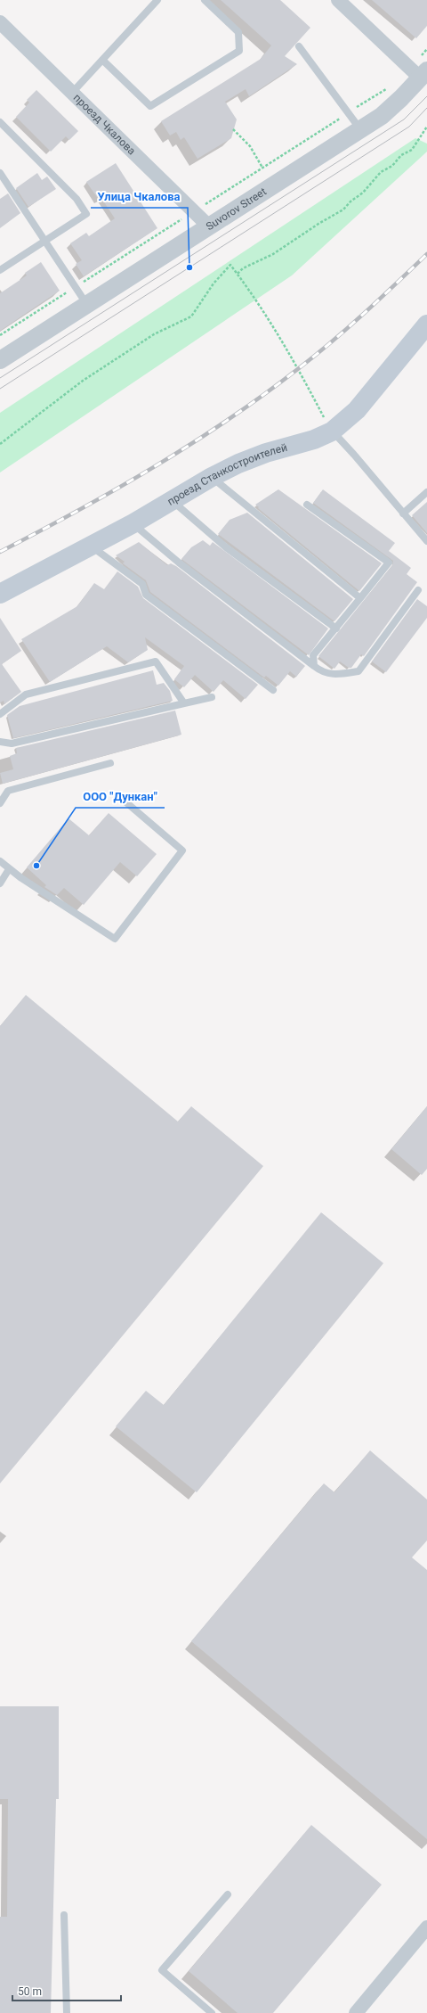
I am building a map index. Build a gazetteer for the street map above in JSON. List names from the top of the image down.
{
  "streets": {
    "main road": ["проезд Станкостроителей"],
    "street": ["проезд Чкалова", "Suvorov Street"]
  },
  "crossings": [
    ["проезд Чкалова", "Suvorov Street"]
  ],
  "places": ["Улица Чкалова", "ООО \"Дункан\""],
  "scale_bar": "50 m"
}
